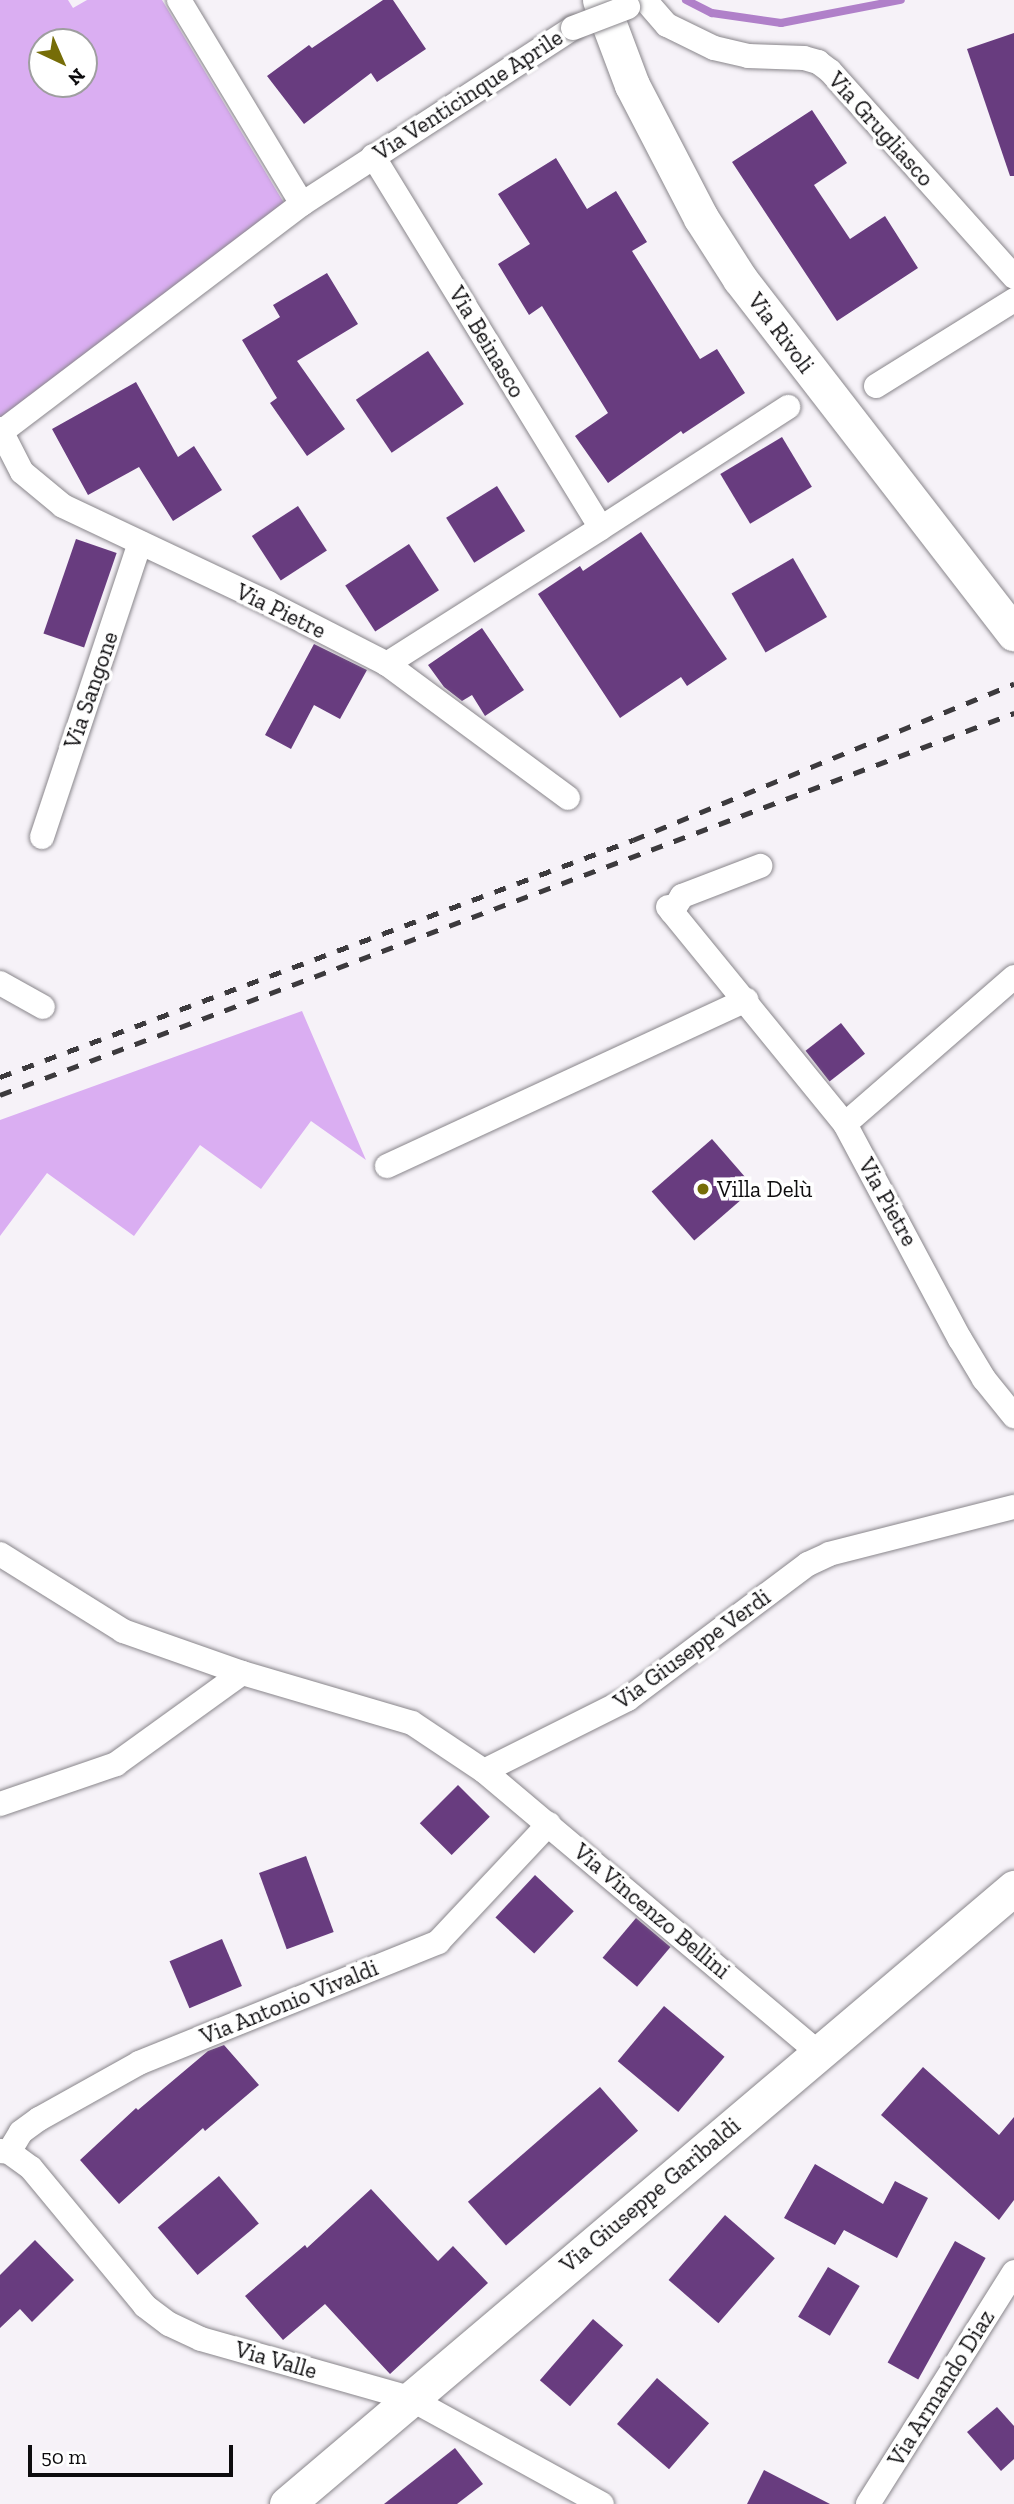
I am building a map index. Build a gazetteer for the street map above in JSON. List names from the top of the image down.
{
  "streets": {
    "street": [
      "Via Venticinque Aprile",
      "Via Grugliasco",
      "Via Rivoli",
      "Via Beinasco",
      "Via Pietre",
      "Via Sangone",
      "Via Giuseppe Verdi",
      "Via Vincenzo Bellini",
      "Via Antonio Vivaldi",
      "Via Giuseppe Garibaldi",
      "Via Valle",
      "Via Armando Diaz"
    ]
  },
  "crossings": [
    ["Via Venticinque Aprile", "Via Grugliasco"],
    ["Via Venticinque Aprile", "Via Rivoli"],
    ["Via Venticinque Aprile", "Via Beinasco"],
    ["Via Venticinque Aprile", "Via Pietre"],
    ["Via Grugliasco", "Via Rivoli"],
    ["Via Pietre", "Via Sangone"],
    ["Via Giuseppe Verdi", "Via Vincenzo Bellini"],
    ["Via Vincenzo Bellini", "Via Antonio Vivaldi"],
    ["Via Vincenzo Bellini", "Via Giuseppe Garibaldi"],
    ["Via Antonio Vivaldi", "Via Valle"],
    ["Via Giuseppe Garibaldi", "Via Valle"]
  ],
  "places": ["Villa Delù"],
  "scale_bar": "50 m",
  "north": "bottom right"
}
